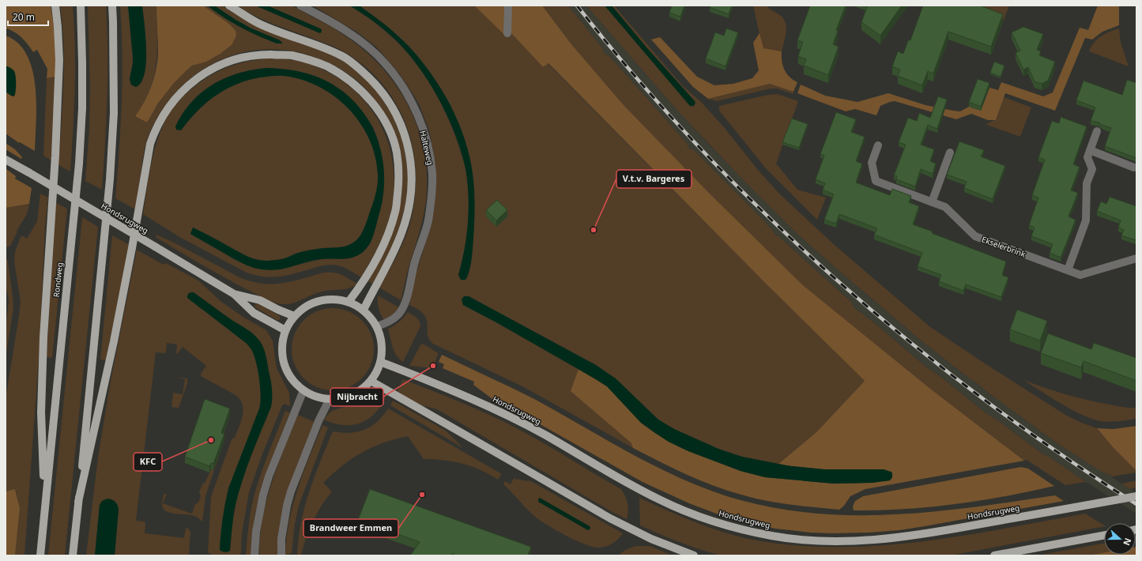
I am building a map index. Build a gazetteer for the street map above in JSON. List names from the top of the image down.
{
  "streets": {
    "main road": ["Hondsrugweg", "Rondweg"],
    "street": ["Halteweg", "Ekselerbrink"]
  },
  "crossings": [
    ["Halteweg", "Hondsrugweg"]
  ],
  "places": [
    "V.t.v. Bargeres",
    "Nijbracht",
    "KFC",
    "Brandweer Emmen"
  ],
  "scale_bar": "20 m",
  "north": "right"
}
